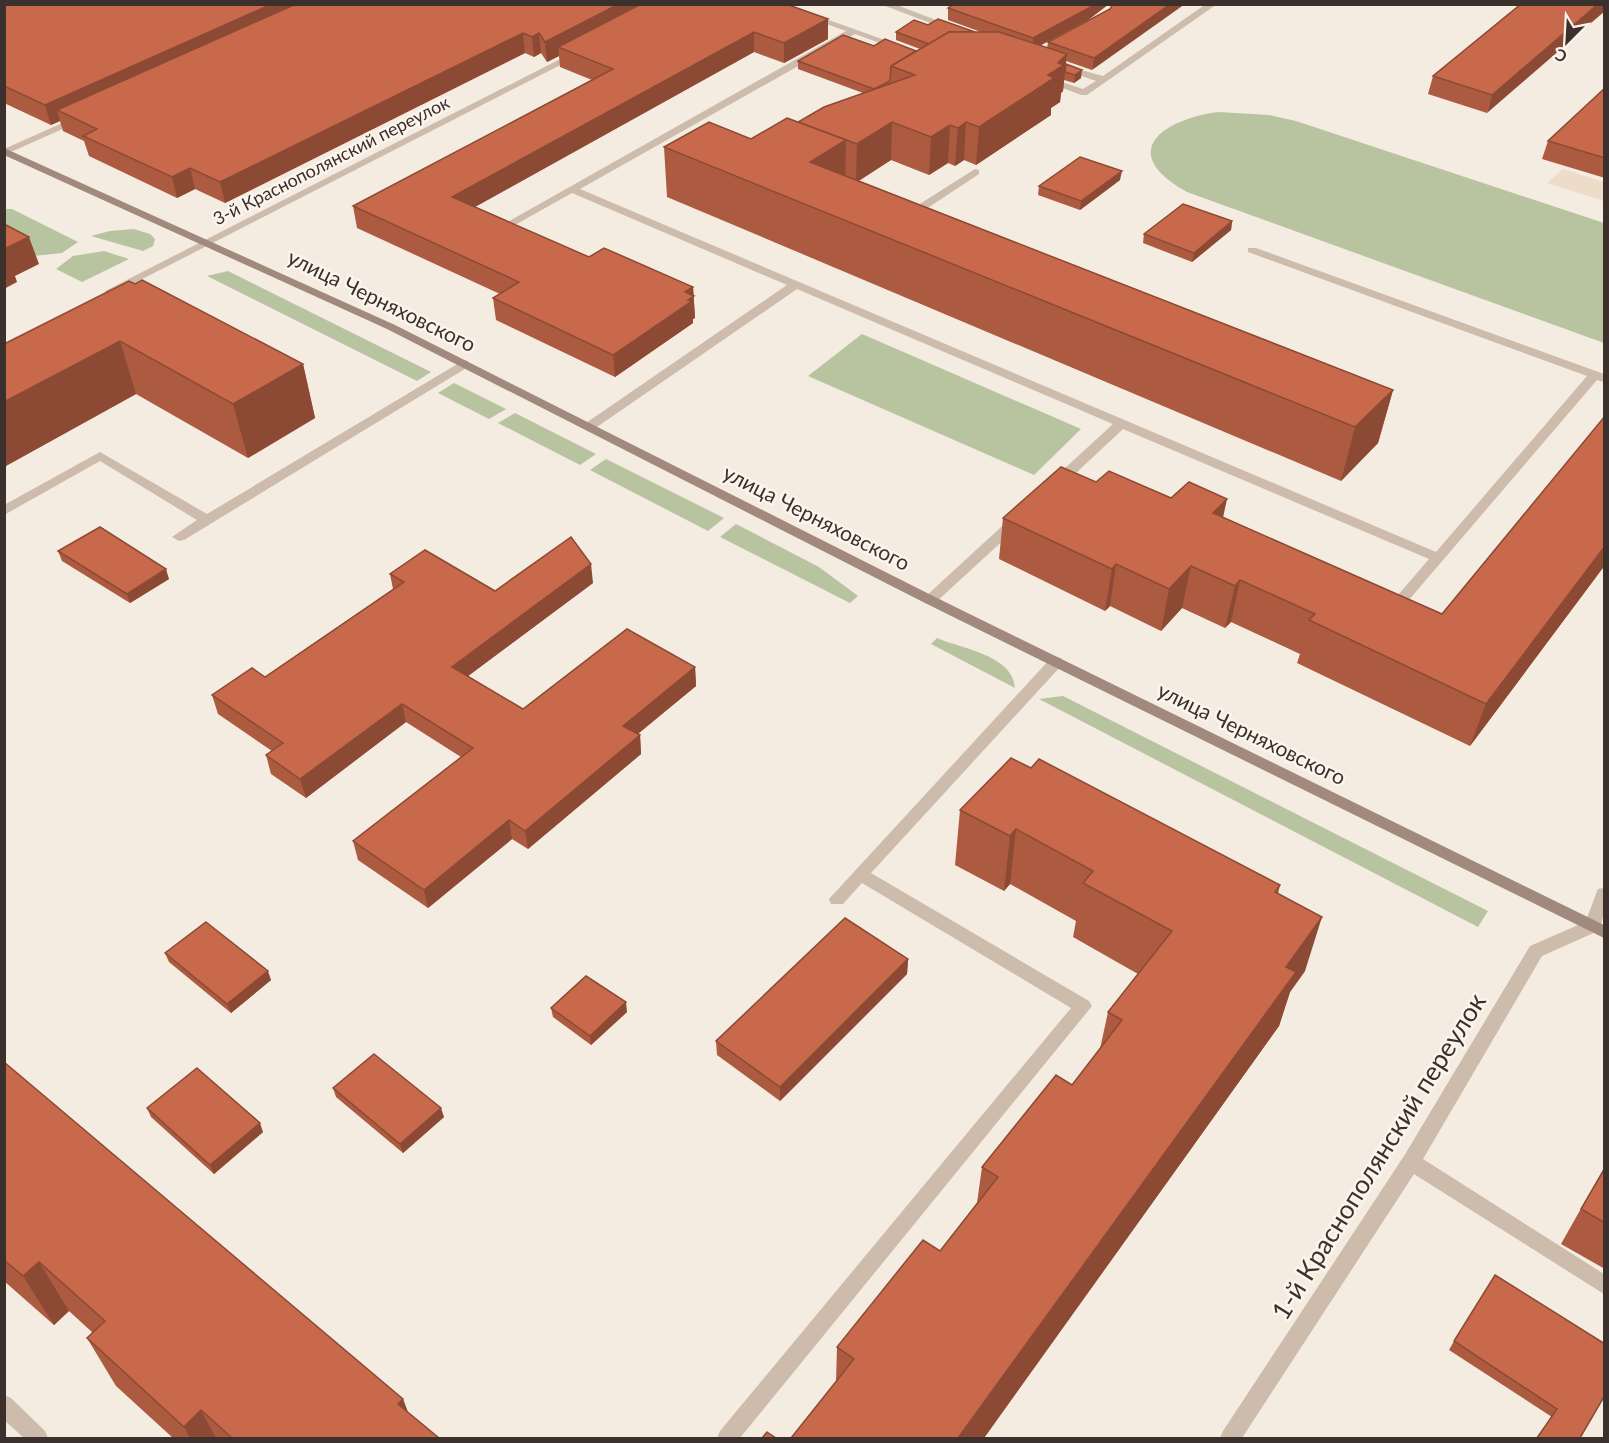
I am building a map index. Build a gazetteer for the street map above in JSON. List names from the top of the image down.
{
  "streets": {
    "main road": ["улица Черняховского"],
    "street": ["3-й Краснополянский переулок", "1-й Краснополянский переулок"]
  },
  "crossings": [
    ["3-й Краснополянский переулок", "улица Черняховского"],
    ["улица Черняховского", "1-й Краснополянский переулок"]
  ],
  "north": "bottom left"
}
